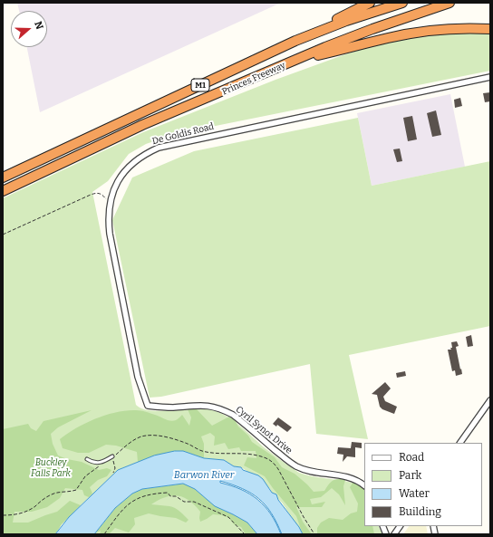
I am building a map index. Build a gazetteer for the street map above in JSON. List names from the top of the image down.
{
  "streets": {
    "highway": ["Princes Freeway", "M1"],
    "street": ["De Goldis Road", "Cyril Synot Drive"]
  },
  "crossings": [
    ["De Goldis Road", "Cyril Synot Drive"]
  ],
  "water": ["Barwon River"],
  "parks": ["Buckley Falls Park"],
  "legend": [
    "Road",
    "Park",
    "Water",
    "Building"
  ],
  "north": "right"
}
